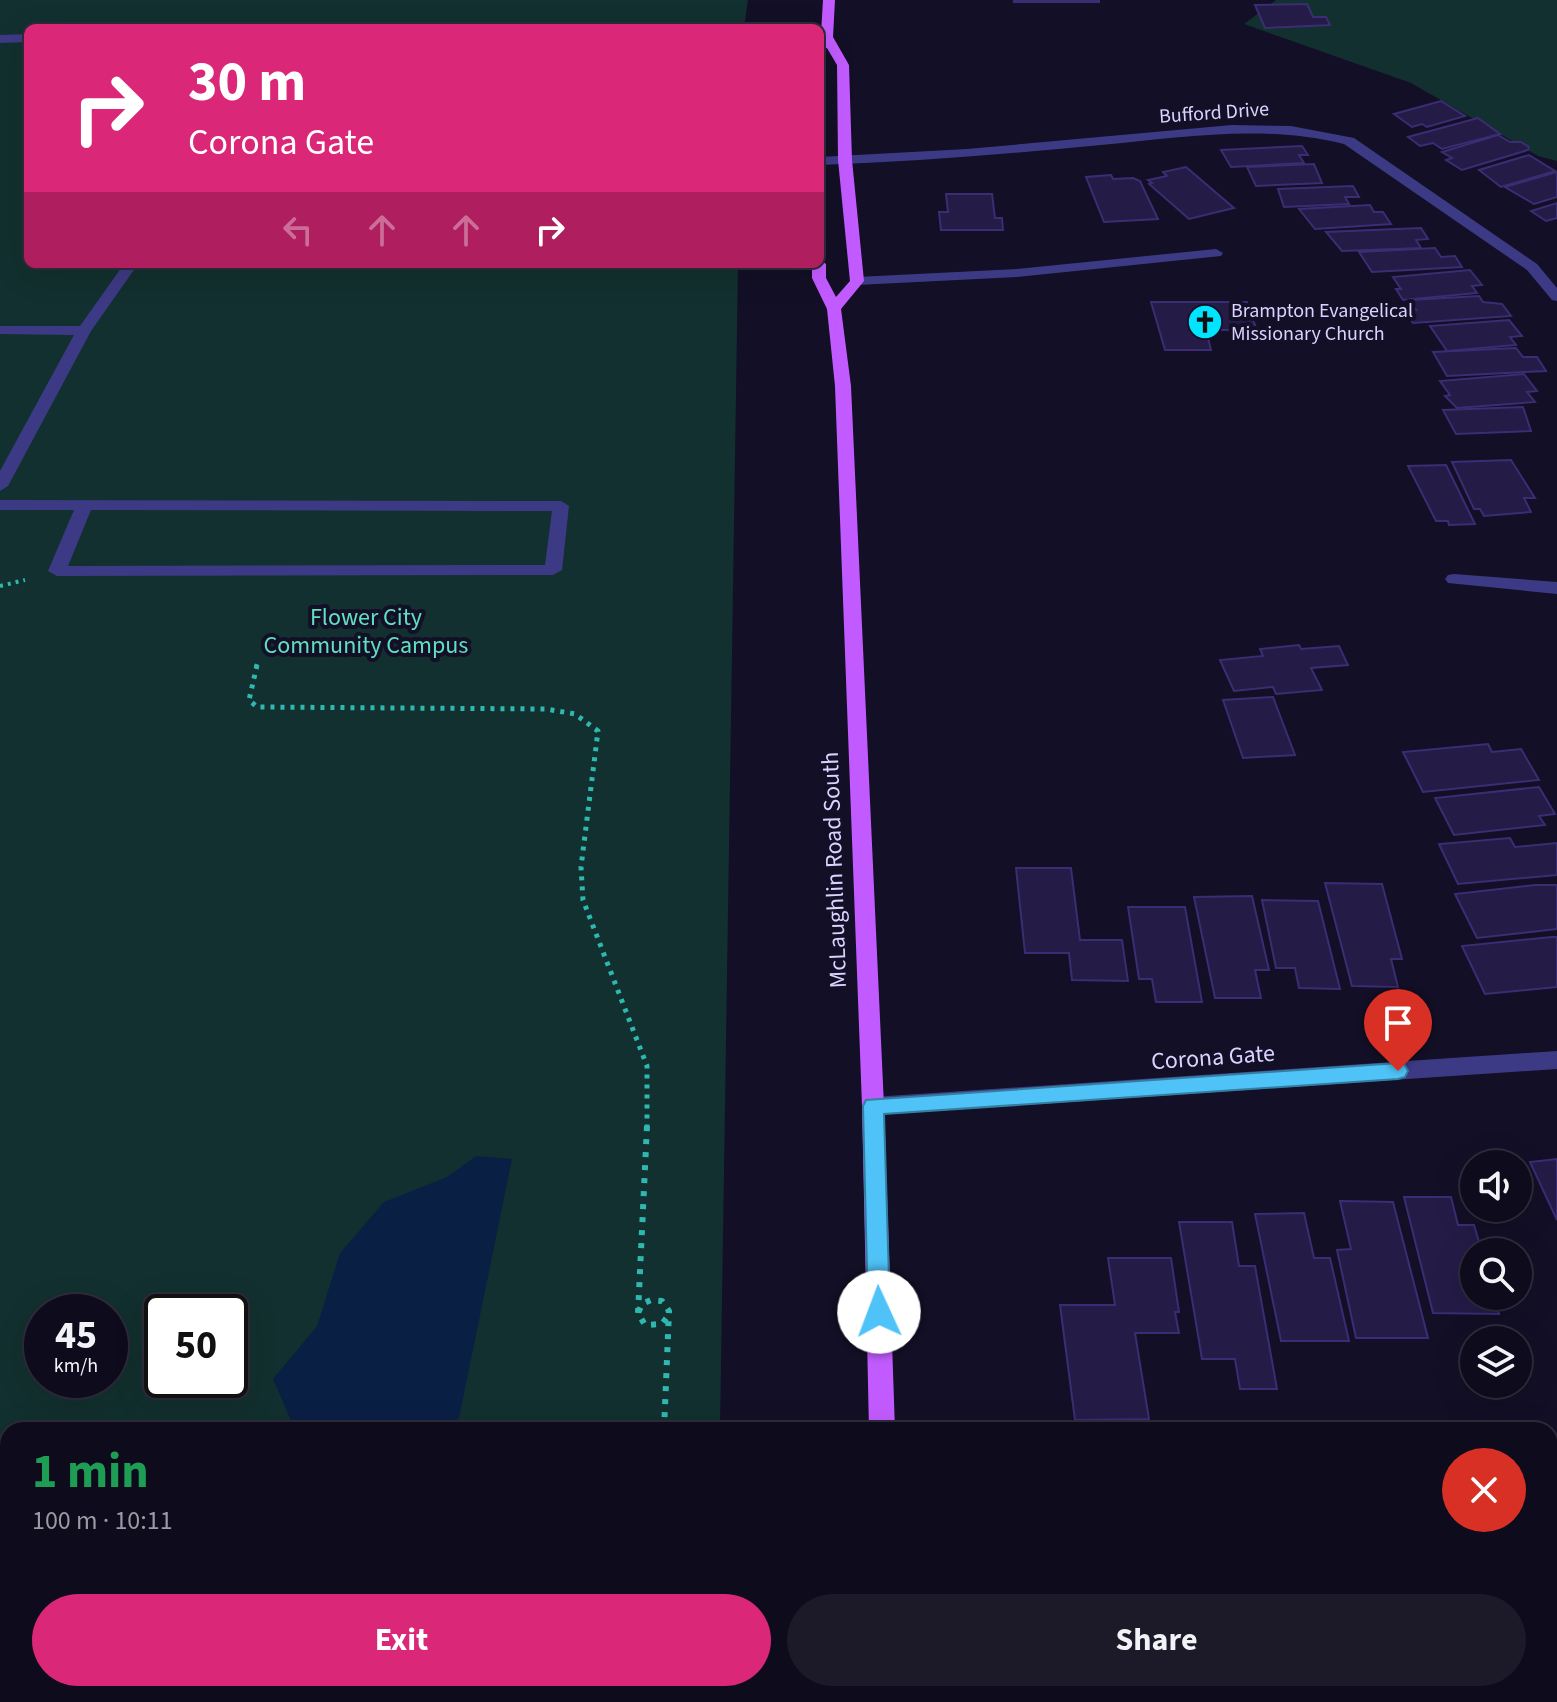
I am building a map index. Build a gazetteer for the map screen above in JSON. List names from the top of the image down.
{
  "streets": {
    "main road": ["McLaughlin Road South"],
    "street": ["Bufford Drive", "Corona Gate"]
  },
  "crossings": [
    ["McLaughlin Road South", "Corona Gate"]
  ],
  "parks": ["Flower City Community Campus"],
  "places": {
    "church": ["Brampton Evangelical Missionary Church"]
  },
  "page": {
    "turn": ["30 m", "Corona Gate"],
    "speed": "45 km/h",
    "limit": "50",
    "heading": ["1 min", "100 m · 10:11"],
    "buttons": ["Exit", "Share"]
  }
}
